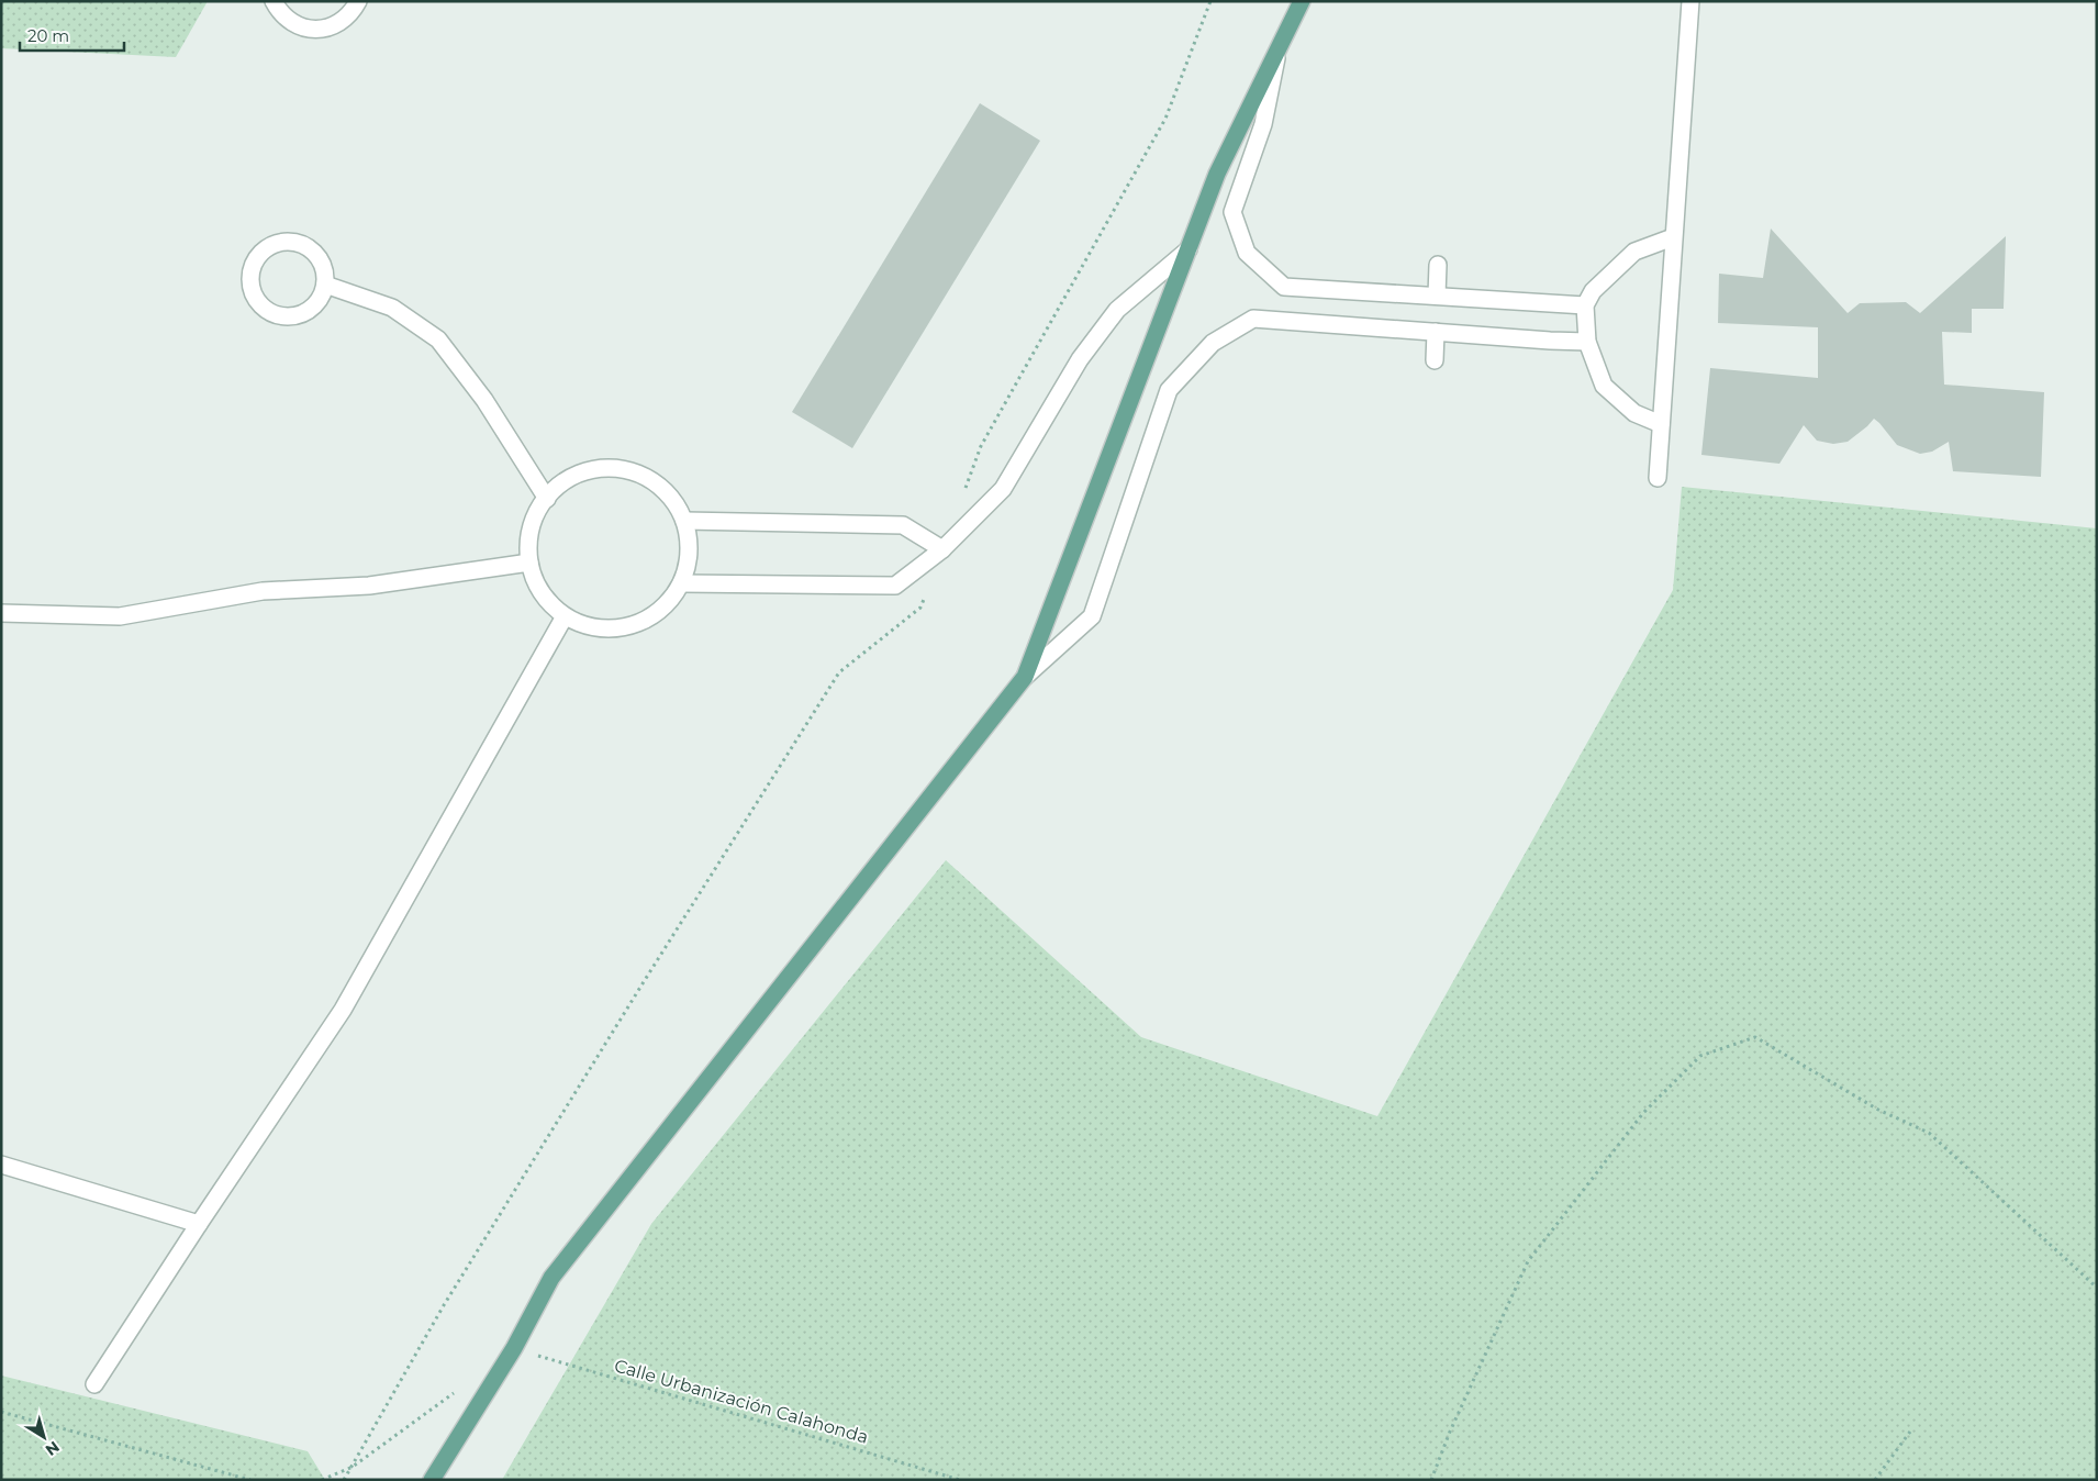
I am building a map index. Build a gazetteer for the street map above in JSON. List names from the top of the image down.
{
  "streets": {
    "path": ["Calle Urbanización Calahonda"]
  },
  "scale_bar": "20 m",
  "north": "bottom right"
}
